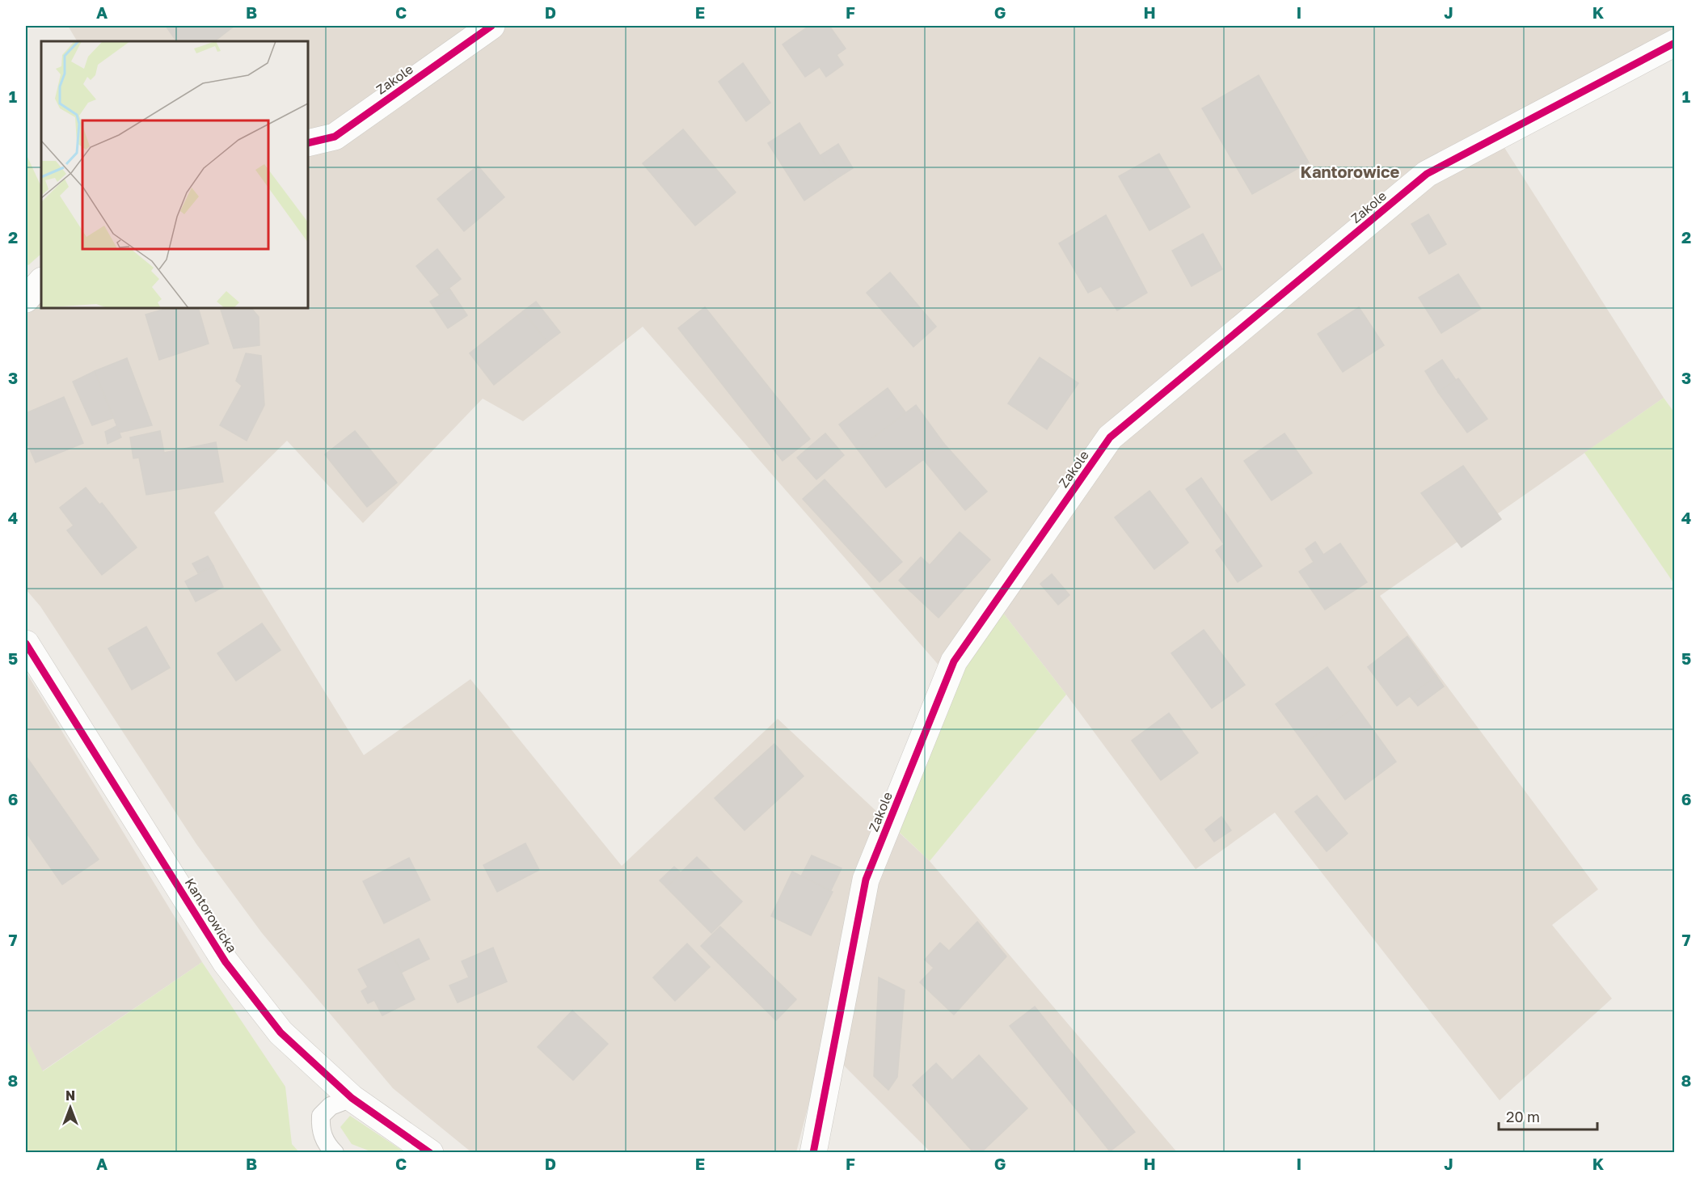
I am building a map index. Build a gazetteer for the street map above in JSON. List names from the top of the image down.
{
  "streets": {
    "street": ["Zakole", "Kantorowicka"]
  },
  "districts": ["Kantorowice"],
  "scale_bar": "20 m",
  "north": "top",
  "grid": {
    "columns": [
      "A",
      "B",
      "C",
      "D",
      "E",
      "F",
      "G",
      "H",
      "I",
      "J",
      "K"
    ],
    "rows": [
      "1",
      "2",
      "3",
      "4",
      "5",
      "6",
      "7",
      "8"
    ]
  }
}
